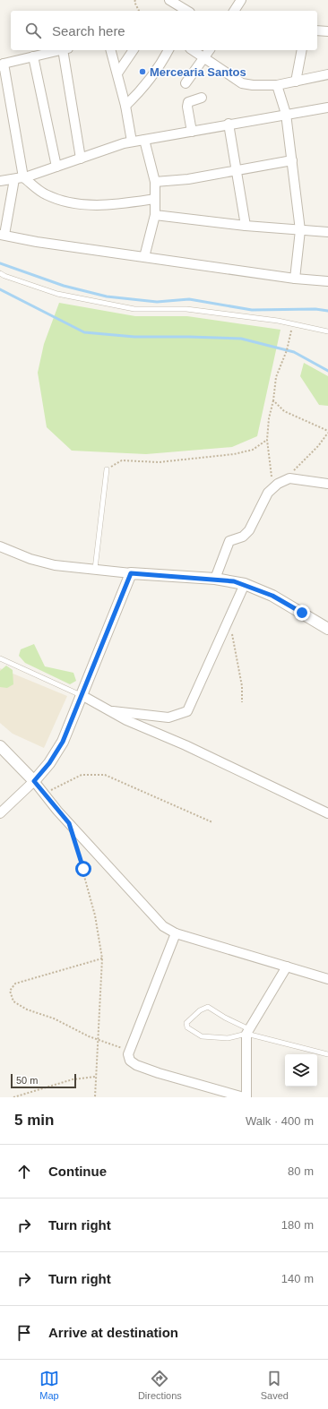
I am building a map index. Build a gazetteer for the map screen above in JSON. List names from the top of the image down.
{
  "places": ["Mercearia Santos"],
  "scale_bar": "50 m",
  "page": {
    "search": "Search here",
    "scale": "50 m",
    "heading": ["5 min", "Walk · 400 m"],
    "list": [
      ["Continue", "80 m"],
      ["Turn right", "180 m"],
      ["Turn right", "140 m"],
      "Arrive at destination"
    ],
    "nav": ["Map", "Directions", "Saved"]
  }
}
